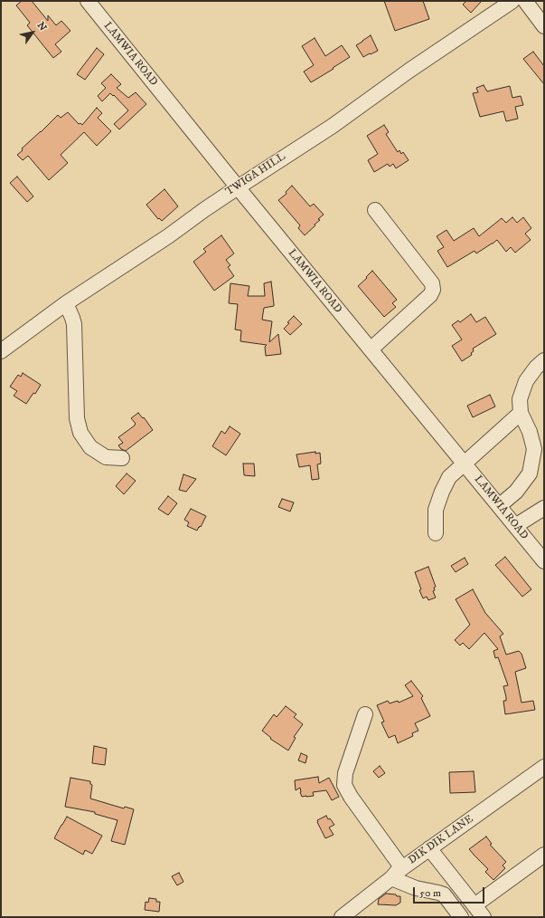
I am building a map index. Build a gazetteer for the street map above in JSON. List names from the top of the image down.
{
  "streets": {
    "street": ["LAMWIA ROAD", "TWIGA HILL", "DIK DIK LANE"]
  },
  "crossings": [
    ["LAMWIA ROAD", "TWIGA HILL"]
  ],
  "scale_bar": "50 m",
  "north": "top right"
}
